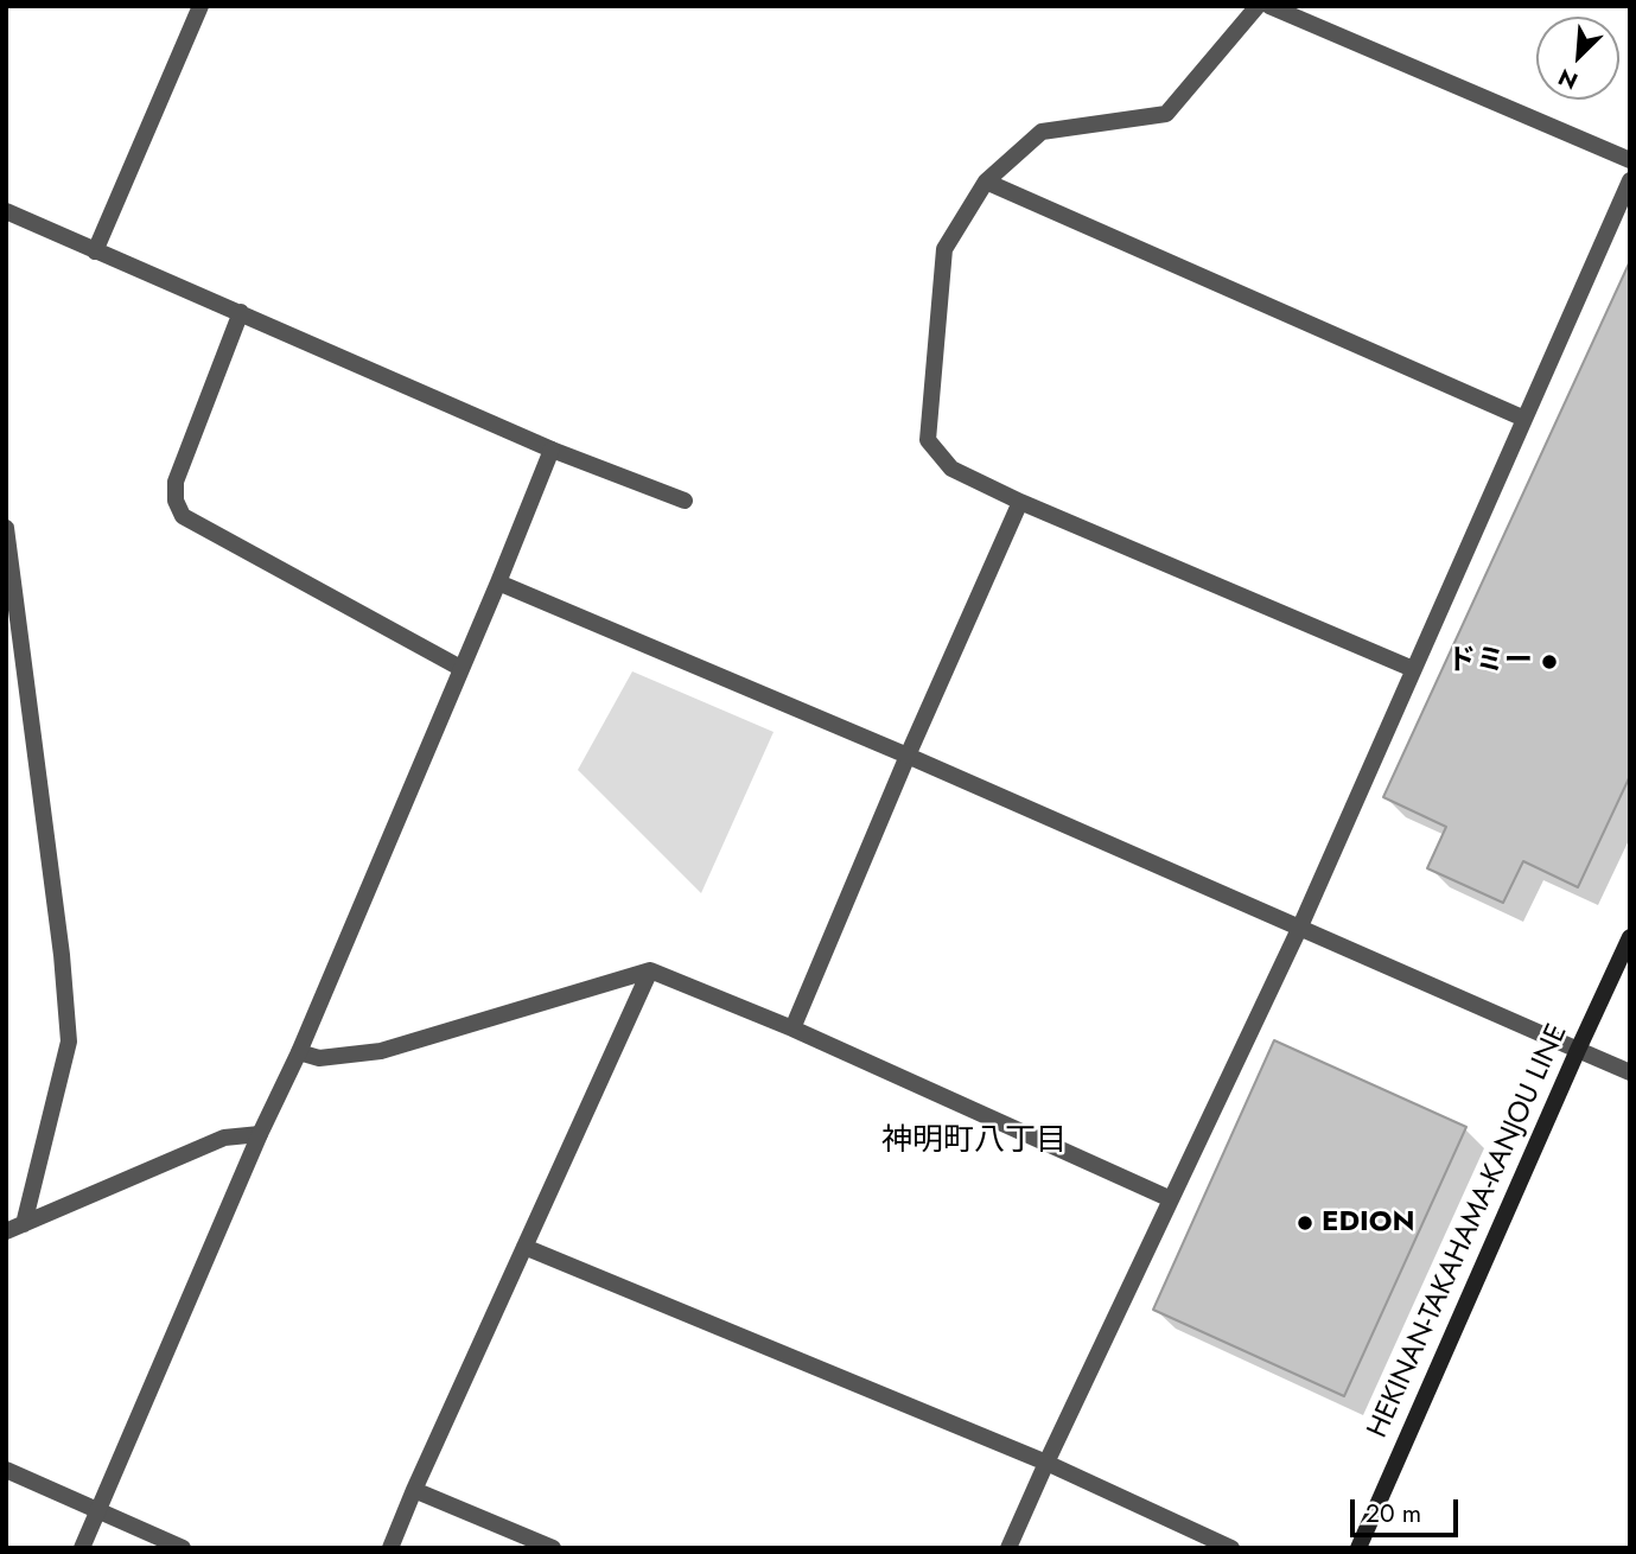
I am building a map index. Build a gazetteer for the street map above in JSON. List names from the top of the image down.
{
  "streets": {
    "main road": ["HEKINAN-TAKAHAMA-KANJOU LINE"]
  },
  "districts": ["神明町八丁目"],
  "places": ["ドミー", "EDION"],
  "scale_bar": "20 m",
  "north": "bottom left"
}
